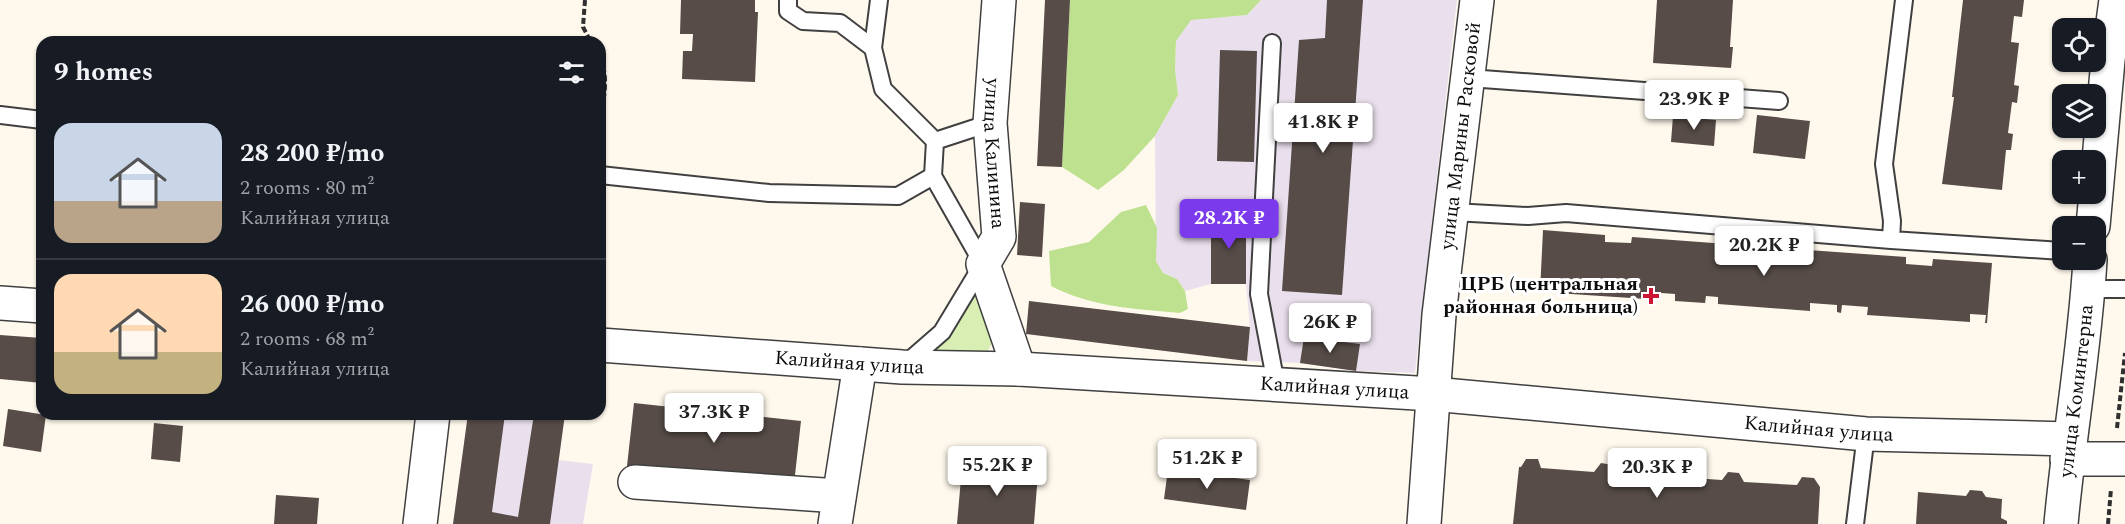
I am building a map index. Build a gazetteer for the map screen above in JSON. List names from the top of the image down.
{
  "streets": {
    "street": [
      "улица Марины Расковой",
      "улица Калинина",
      "Калийная улица",
      "улица Коминтерна"
    ]
  },
  "crossings": [
    ["улица Марины Расковой", "Калийная улица"],
    ["Калийная улица", "улица Коминтерна"]
  ],
  "places": {
    "health": ["ЦРБ (центральная районная больница)"]
  },
  "page": {
    "map_buttons": ["+", "−"],
    "heading": "9 homes",
    "price": [
      "23.9K ₽",
      "41.8K ₽",
      "28.2K ₽",
      "20.2K ₽",
      "26K ₽",
      "37.3K ₽",
      "51.2K ₽",
      "55.2K ₽",
      "20.3K ₽"
    ],
    "list": [
      {
        "name": "28 200 ₽/mo",
        "note": "2 rooms · 80 m² · Калийная улица"
      },
      {
        "name": "26 000 ₽/mo",
        "note": "2 rooms · 68 m² · Калийная улица"
      }
    ]
  }
}
